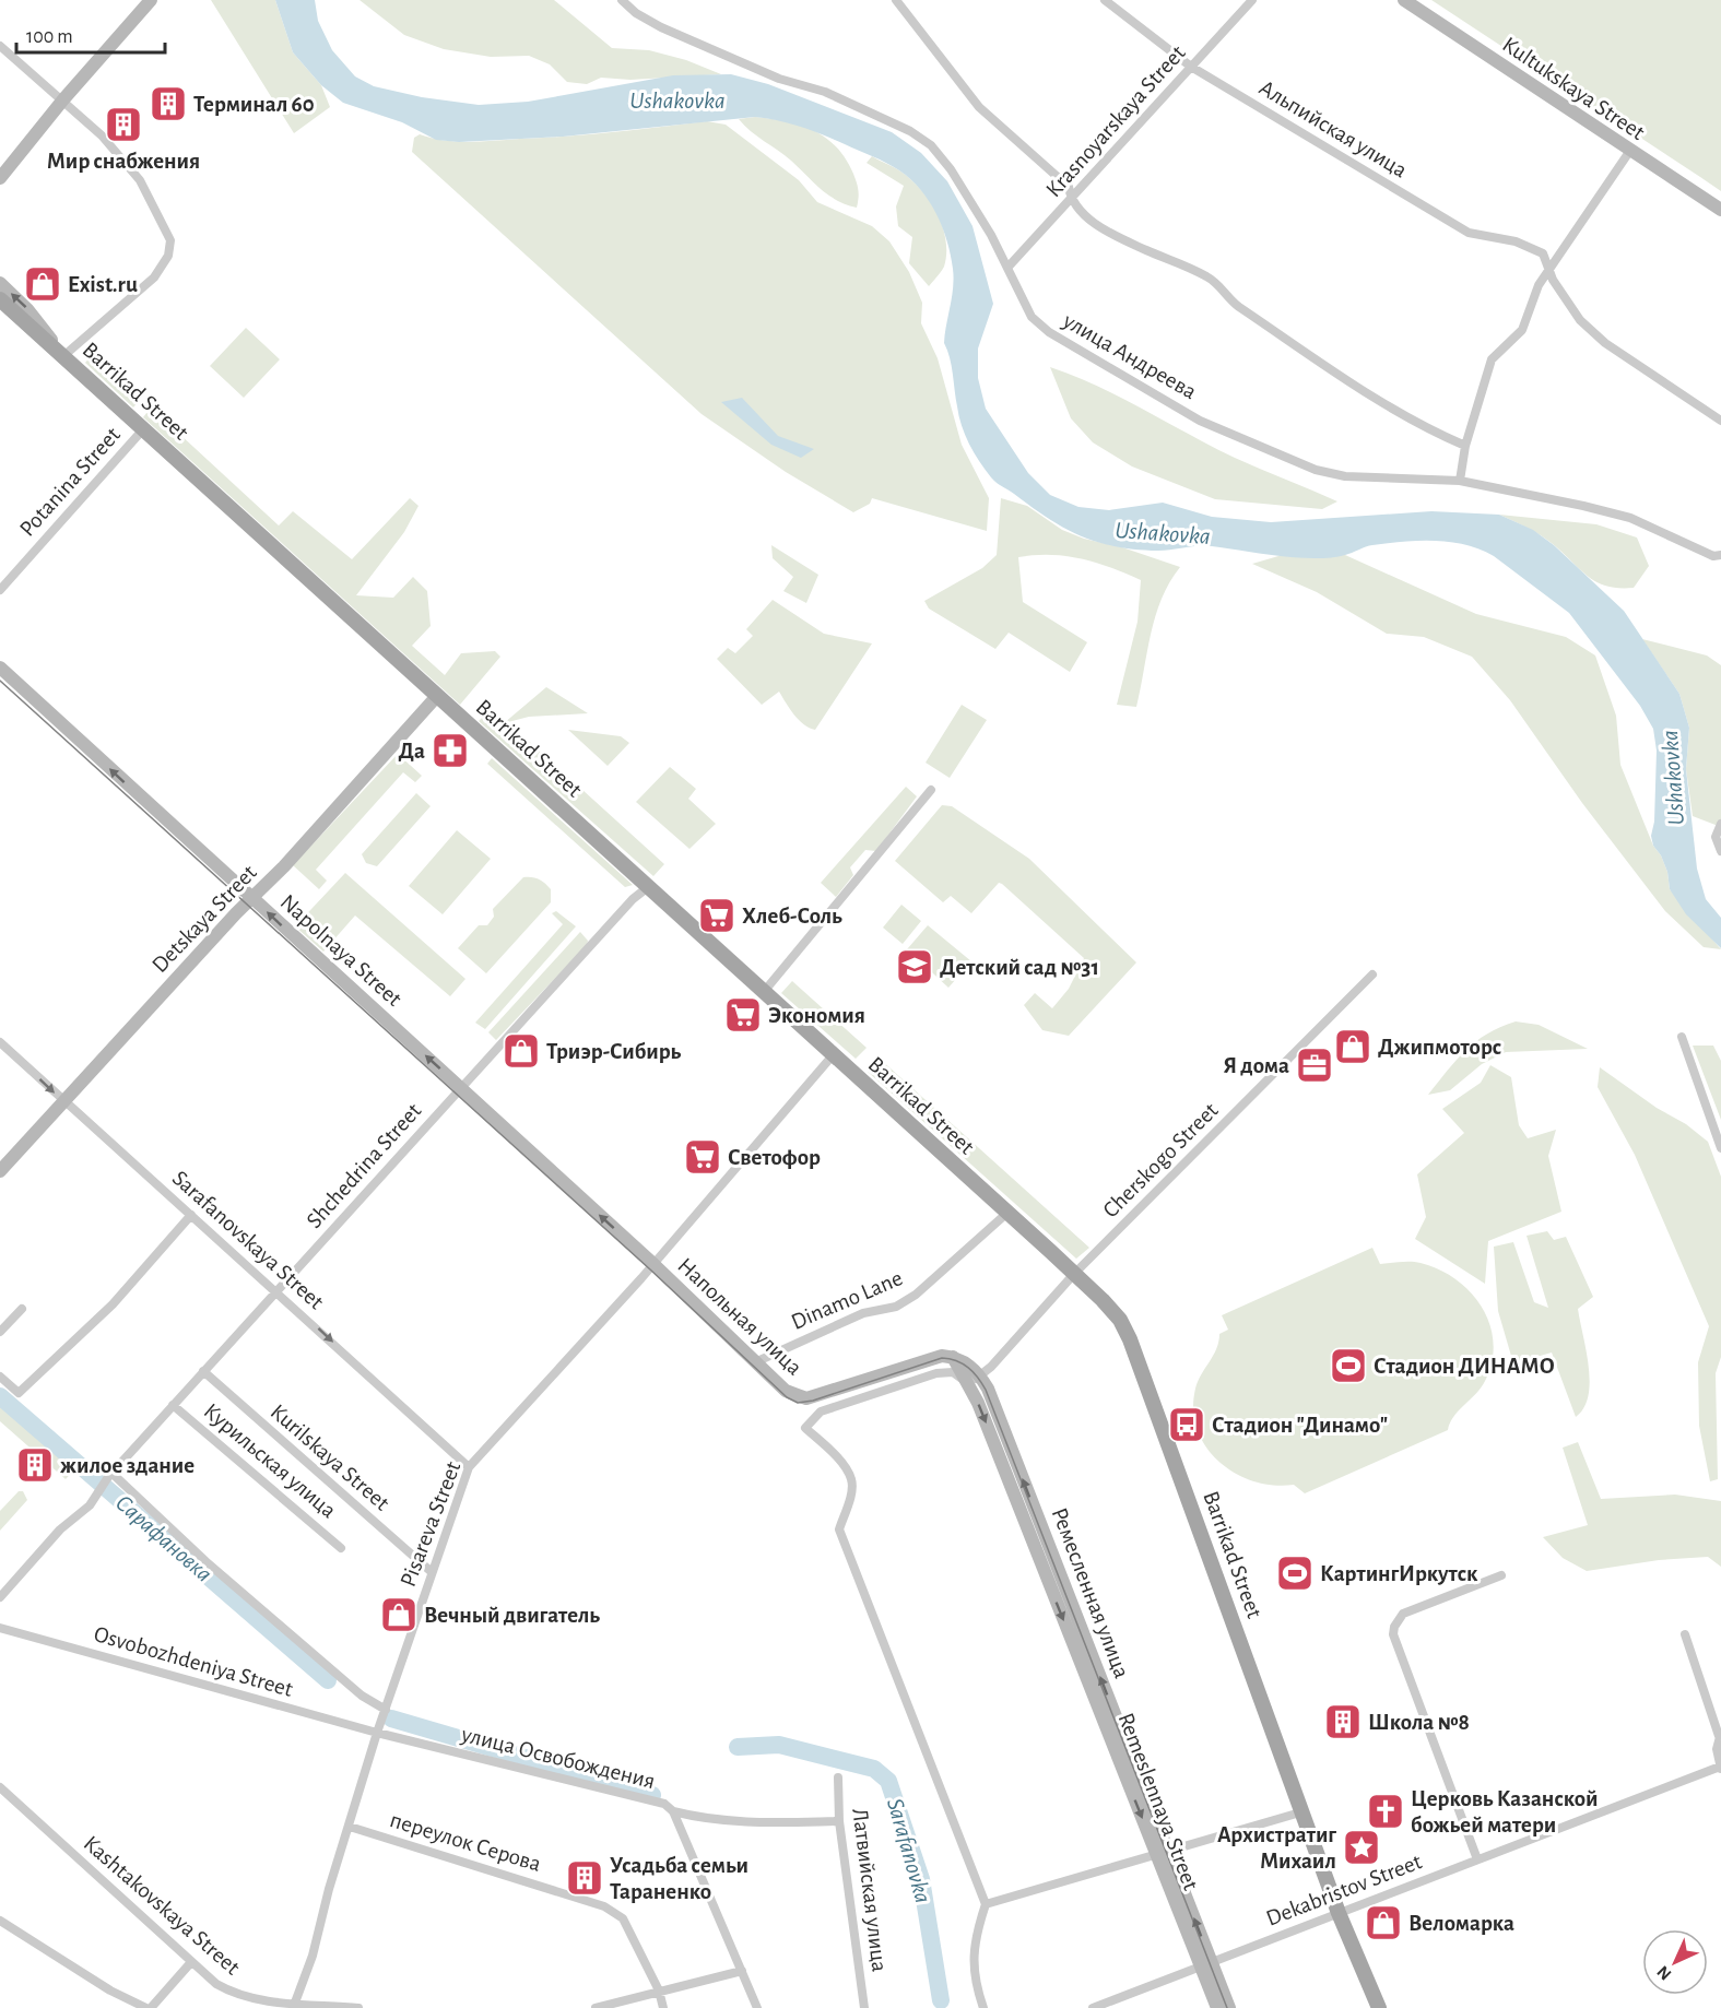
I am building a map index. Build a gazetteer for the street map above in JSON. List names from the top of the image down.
{
  "streets": {
    "main road": ["Barrikad Street"],
    "street": [
      "Kultukskaya Street",
      "Krasnoyarskaya Street",
      "Альпийская улица",
      "улица Андреева",
      "Potanina Street",
      "Detskaya Street",
      "Napolnaya Street",
      "Cherskogo Street",
      "Shchedrina Street",
      "Sarafanovskaya Street",
      "Dinamo Lane",
      "Напольная улица",
      "Kurilskaya Street",
      "Курильская улица",
      "Pisareva Street",
      "Ремесленная улица",
      "Osvobozhdeniya Street",
      "улица Освобождения",
      "переулок Серова",
      "Латвийская улица",
      "Dekabristov Street",
      "Kashtakovskaya Street"
    ]
  },
  "crossings": [
    ["Krasnoyarskaya Street", "Альпийская улица"],
    ["Krasnoyarskaya Street", "улица Андреева"],
    ["Barrikad Street", "Potanina Street"],
    ["Barrikad Street", "Detskaya Street"],
    ["Barrikad Street", "Cherskogo Street"],
    ["Barrikad Street", "Shchedrina Street"],
    ["Barrikad Street", "Dinamo Lane"],
    ["Barrikad Street", "Pisareva Street"],
    ["Barrikad Street", "Dekabristov Street"],
    ["Detskaya Street", "Napolnaya Street"],
    ["Detskaya Street", "Sarafanovskaya Street"],
    ["Napolnaya Street", "Shchedrina Street"],
    ["Napolnaya Street", "Напольная улица"],
    ["Napolnaya Street", "Pisareva Street"],
    ["Cherskogo Street", "Напольная улица"],
    ["Cherskogo Street", "Ремесленная улица"],
    ["Shchedrina Street", "Sarafanovskaya Street"],
    ["Shchedrina Street", "Kurilskaya Street"],
    ["Shchedrina Street", "Курильская улица"],
    ["Shchedrina Street", "Osvobozhdeniya Street"],
    ["Sarafanovskaya Street", "Pisareva Street"],
    ["Dinamo Lane", "Напольная улица"],
    ["Напольная улица", "Pisareva Street"],
    ["Напольная улица", "Ремесленная улица"],
    ["Kurilskaya Street", "Pisareva Street"],
    ["Pisareva Street", "Osvobozhdeniya Street"],
    ["Pisareva Street", "улица Освобождения"],
    ["Pisareva Street", "переулок Серова"],
    ["Pisareva Street", "Kashtakovskaya Street"],
    ["Ремесленная улица", "Dekabristov Street"],
    ["Osvobozhdeniya Street", "улица Освобождения"]
  ],
  "one_way": ["Napolnaya Street", "Sarafanovskaya Street"],
  "water": ["Ushakovka", "Сарафановка", "Sarafanovka"],
  "places": {
    "building": [
      "Терминал 60",
      "Мир снабжения",
      "жилое здание",
      "Школа №8",
      "Усадьба семьи Тараненко"
    ],
    "shop": [
      "Exist.ru",
      "Джипмоторс",
      "Триэр-Сибирь",
      "Вечный двигатель",
      "Веломарка"
    ],
    "pharmacy": ["Да"],
    "supermarket": ["Хлеб-Соль", "Экономия", "Светофор"],
    "school or university": ["Детский сад №31"],
    "office": ["Я дома"],
    "sports": ["Стадион ДИНАМО", "КартингИркутск"],
    "bus stop": ["Стадион \"Динамо\""],
    "church": ["Церковь Казанской божьей матери"],
    "place": ["Архистратиг Михаил"]
  },
  "scale_bar": "100 m",
  "north": "bottom left"
}
